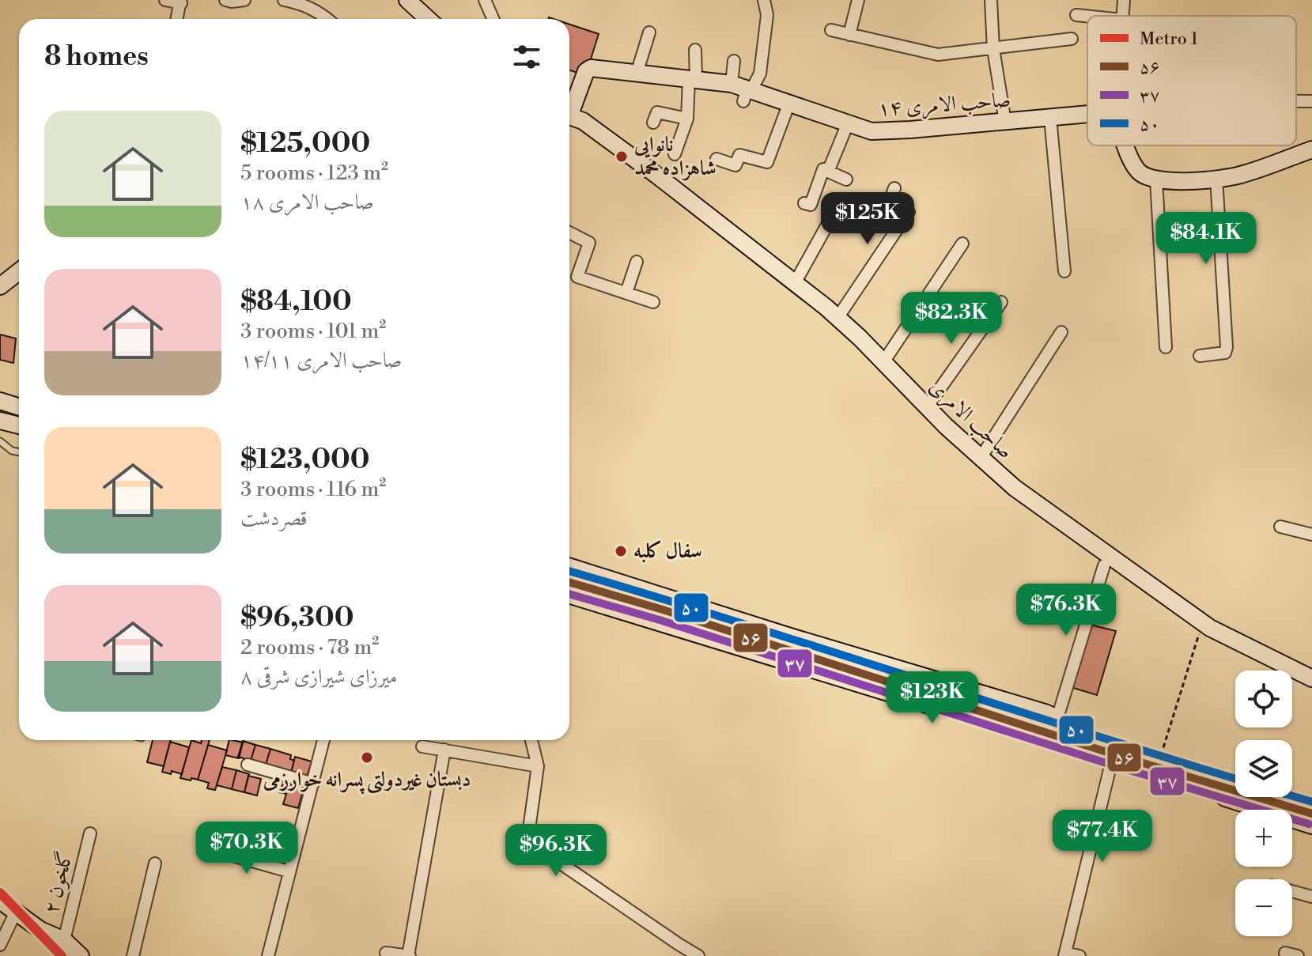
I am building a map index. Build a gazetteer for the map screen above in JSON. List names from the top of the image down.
{
  "streets": {
    "street": ["۱۴ صاحب الامری", "صاحب الامری", "۲ گلخون"]
  },
  "places": ["نانوایی شاهزاده محمد", "سفال کلبه", "دبستان غیردولتی پسرانه خوارزمی"],
  "lines": [
    "transit line ۵۰",
    "transit line ۵۶",
    "transit line ۳۷",
    "metro line 1"
  ],
  "legend": [
    "Metro 1",
    "۵۶",
    "۳۷",
    "۵۰"
  ],
  "page": {
    "heading": "8 homes",
    "list": [
      {
        "name": "$125,000",
        "note": "5 rooms · 123 m² · ۱۸ صاحب الامری"
      },
      {
        "name": "$84,100",
        "note": "3 rooms · 101 m² · ۱۴/۱۱ صاحب الامری"
      },
      {
        "name": "$123,000",
        "note": "3 rooms · 116 m² · قصردشت"
      },
      {
        "name": "$96,300",
        "note": "2 rooms · 78 m² · ۸ میرزای شیرازی شرقی"
      }
    ],
    "price": [
      "$125K",
      "$84.1K",
      "$82.3K",
      "$76.3K",
      "$123K",
      "$77.4K",
      "$70.3K",
      "$96.3K"
    ],
    "map_buttons": ["+", "−"]
  }
}
